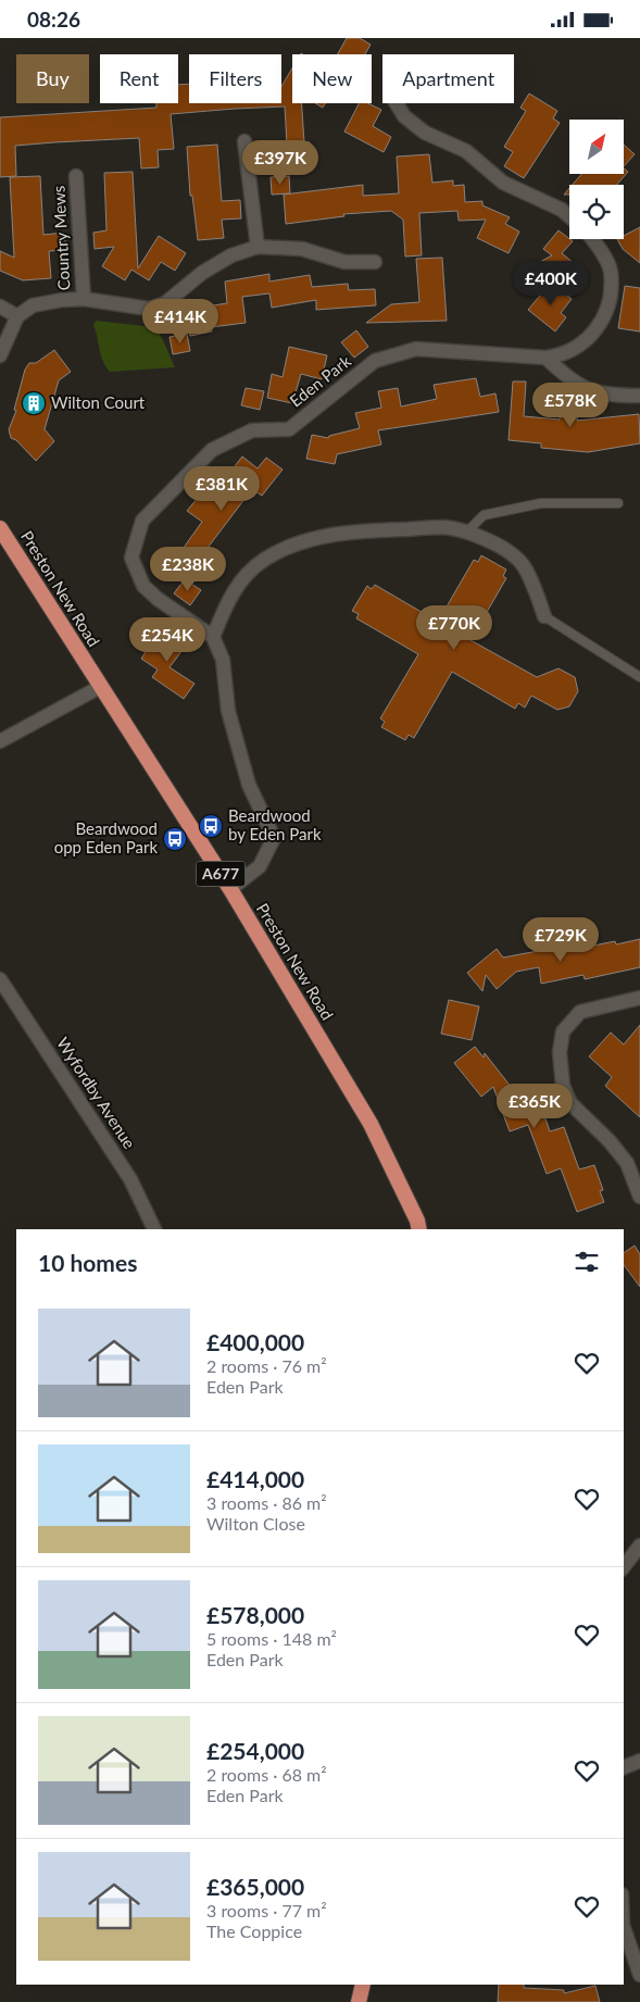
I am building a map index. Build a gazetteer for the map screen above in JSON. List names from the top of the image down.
{
  "streets": {
    "highway": ["Preston New Road", "A677"],
    "street": ["Country Mews", "Eden Park", "Wyfordby Avenue"]
  },
  "places": {
    "building": ["Wilton Court"],
    "bus stop": ["Beardwood by Eden Park", "Beardwood opp Eden Park"]
  },
  "north": "top right",
  "page": {
    "status": "08:26",
    "chip": [
      "Buy",
      "Rent",
      "Filters",
      "New",
      "Apartment"
    ],
    "price": [
      "£397K",
      "£400K",
      "£414K",
      "£578K",
      "£381K",
      "£238K",
      "£770K",
      "£254K",
      "£729K",
      "£365K"
    ],
    "heading": "10 homes",
    "list": [
      {
        "name": "£400,000",
        "note": "2 rooms · 76 m² · Eden Park"
      },
      {
        "name": "£414,000",
        "note": "3 rooms · 86 m² · Wilton Close"
      },
      {
        "name": "£578,000",
        "note": "5 rooms · 148 m² · Eden Park"
      },
      {
        "name": "£254,000",
        "note": "2 rooms · 68 m² · Eden Park"
      },
      {
        "name": "£365,000",
        "note": "3 rooms · 77 m² · The Coppice"
      }
    ]
  }
}
